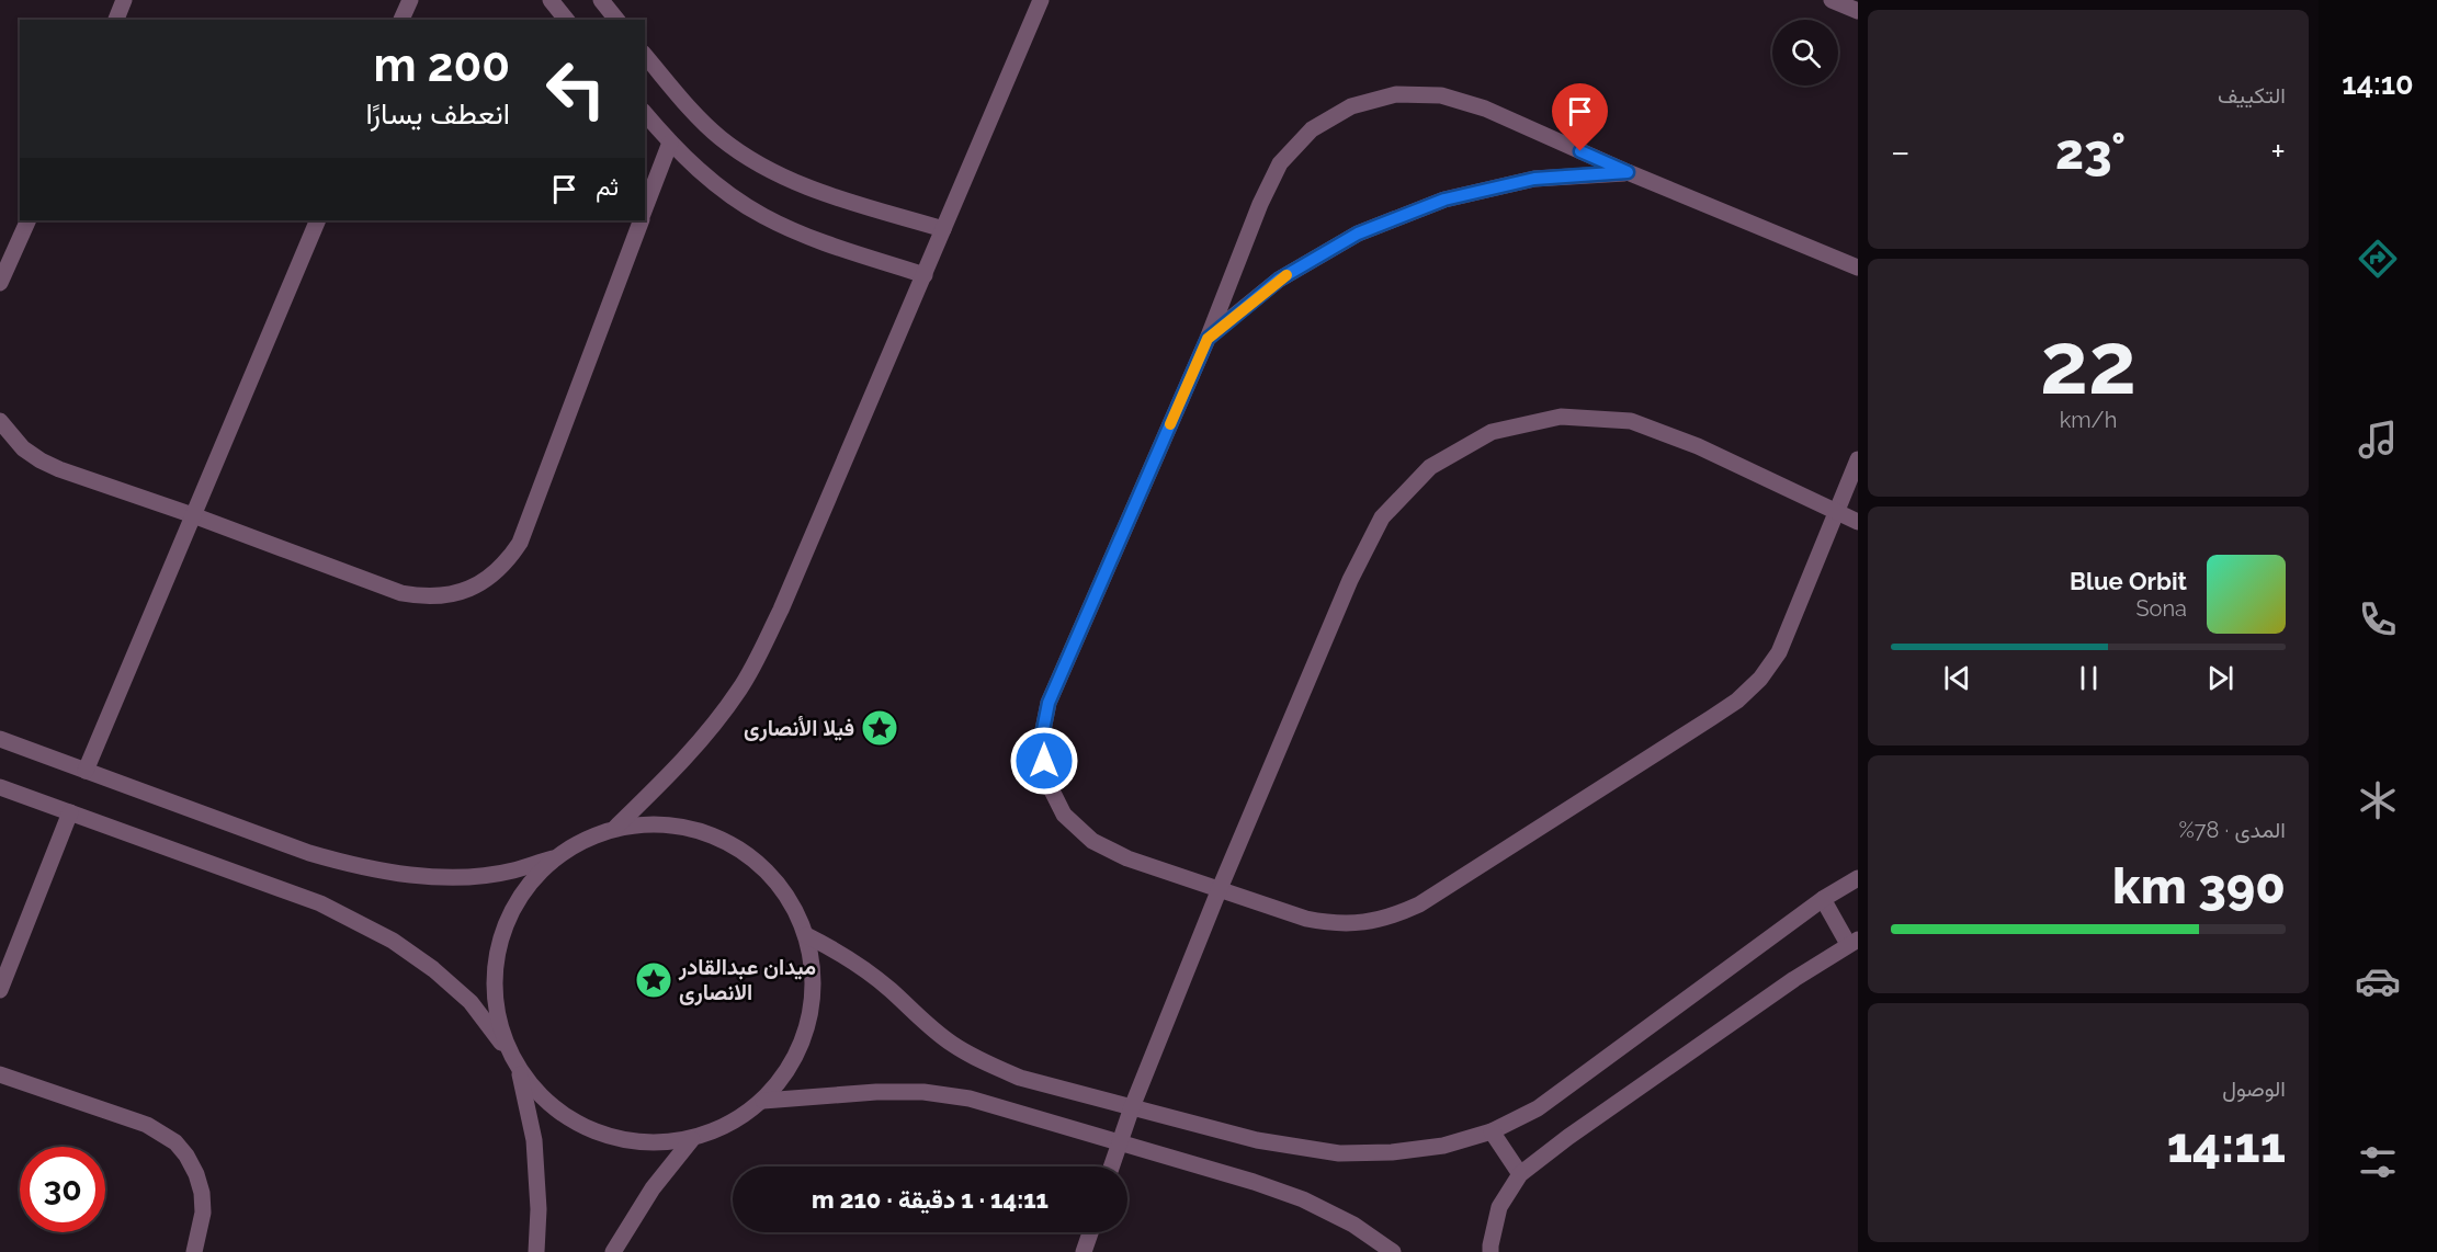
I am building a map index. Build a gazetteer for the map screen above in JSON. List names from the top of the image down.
{
  "places": {
    "place": ["فيلا الأنصارى", "ميدان عبدالقادر الانصارى"]
  },
  "page": {
    "tabs": "14:10",
    "tile": [
      "التكييف",
      ["22", "km/h"],
      ["المدى · 78%", "390 km"],
      ["الوصول", "14:11"]
    ],
    "turn": ["200 m", "انعطف يسارًا"],
    "heat": ["−", "23°", "+"],
    "then": "ثم",
    "song": ["Blue Orbit", "Sona"],
    "limit": "30",
    "trip": "14:11 · 1 دقيقة · 210 m"
  }
}
